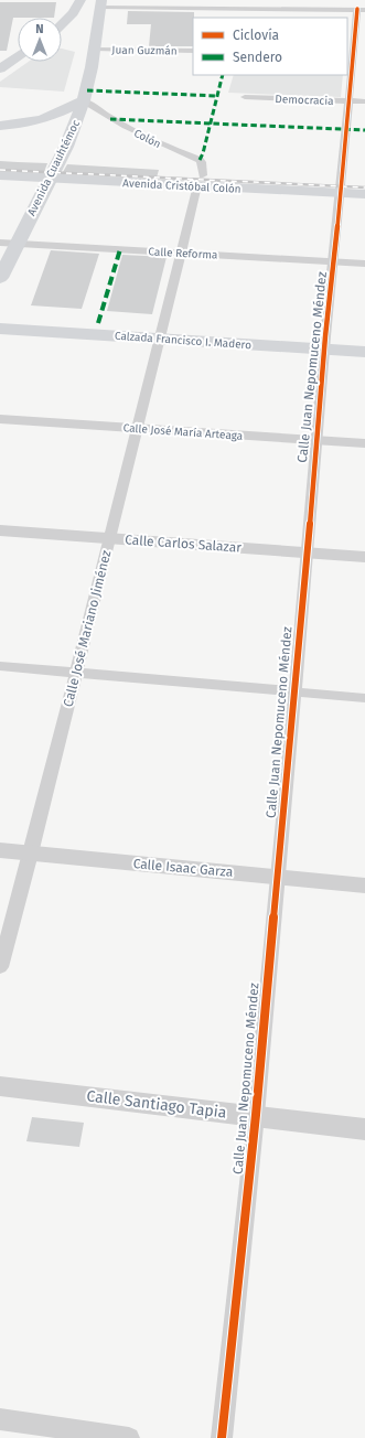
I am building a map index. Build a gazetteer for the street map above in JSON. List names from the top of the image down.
{
  "streets": {
    "highway": ["Avenida Cuauhtémoc"],
    "main road": ["Avenida Cristóbal Colón", "Calzada Francisco I. Madero"],
    "street": [
      "Juan Guzmán",
      "Democracia",
      "Colón",
      "Calle Reforma",
      "Calle Juan Nepomuceno Méndez",
      "Calle José María Arteaga",
      "Calle Carlos Salazar",
      "Calle José Mariano Jiménez",
      "Calle Isaac Garza",
      "Calle Santiago Tapia"
    ]
  },
  "crossings": [
    ["Juan Guzmán", "Avenida Cuauhtémoc"],
    ["Democracia", "Calle Juan Nepomuceno Méndez"],
    ["Colón", "Avenida Cuauhtémoc"],
    ["Colón", "Avenida Cristóbal Colón"],
    ["Colón", "Calle José Mariano Jiménez"],
    ["Avenida Cuauhtémoc", "Avenida Cristóbal Colón"],
    ["Avenida Cuauhtémoc", "Calle Reforma"],
    ["Avenida Cristóbal Colón", "Calle Juan Nepomuceno Méndez"],
    ["Avenida Cristóbal Colón", "Calle José Mariano Jiménez"],
    ["Calle Reforma", "Calle Juan Nepomuceno Méndez"],
    ["Calle Reforma", "Calle José Mariano Jiménez"],
    ["Calzada Francisco I. Madero", "Calle Juan Nepomuceno Méndez"],
    ["Calzada Francisco I. Madero", "Calle José Mariano Jiménez"],
    ["Calle Juan Nepomuceno Méndez", "Calle José María Arteaga"],
    ["Calle Juan Nepomuceno Méndez", "Calle Carlos Salazar"],
    ["Calle Juan Nepomuceno Méndez", "Calle Isaac Garza"],
    ["Calle Juan Nepomuceno Méndez", "Calle Santiago Tapia"],
    ["Calle José María Arteaga", "Calle José Mariano Jiménez"],
    ["Calle Carlos Salazar", "Calle José Mariano Jiménez"],
    ["Calle José Mariano Jiménez", "Calle Isaac Garza"]
  ],
  "legend": ["Ciclovía", "Sendero"],
  "north": "top"
}
